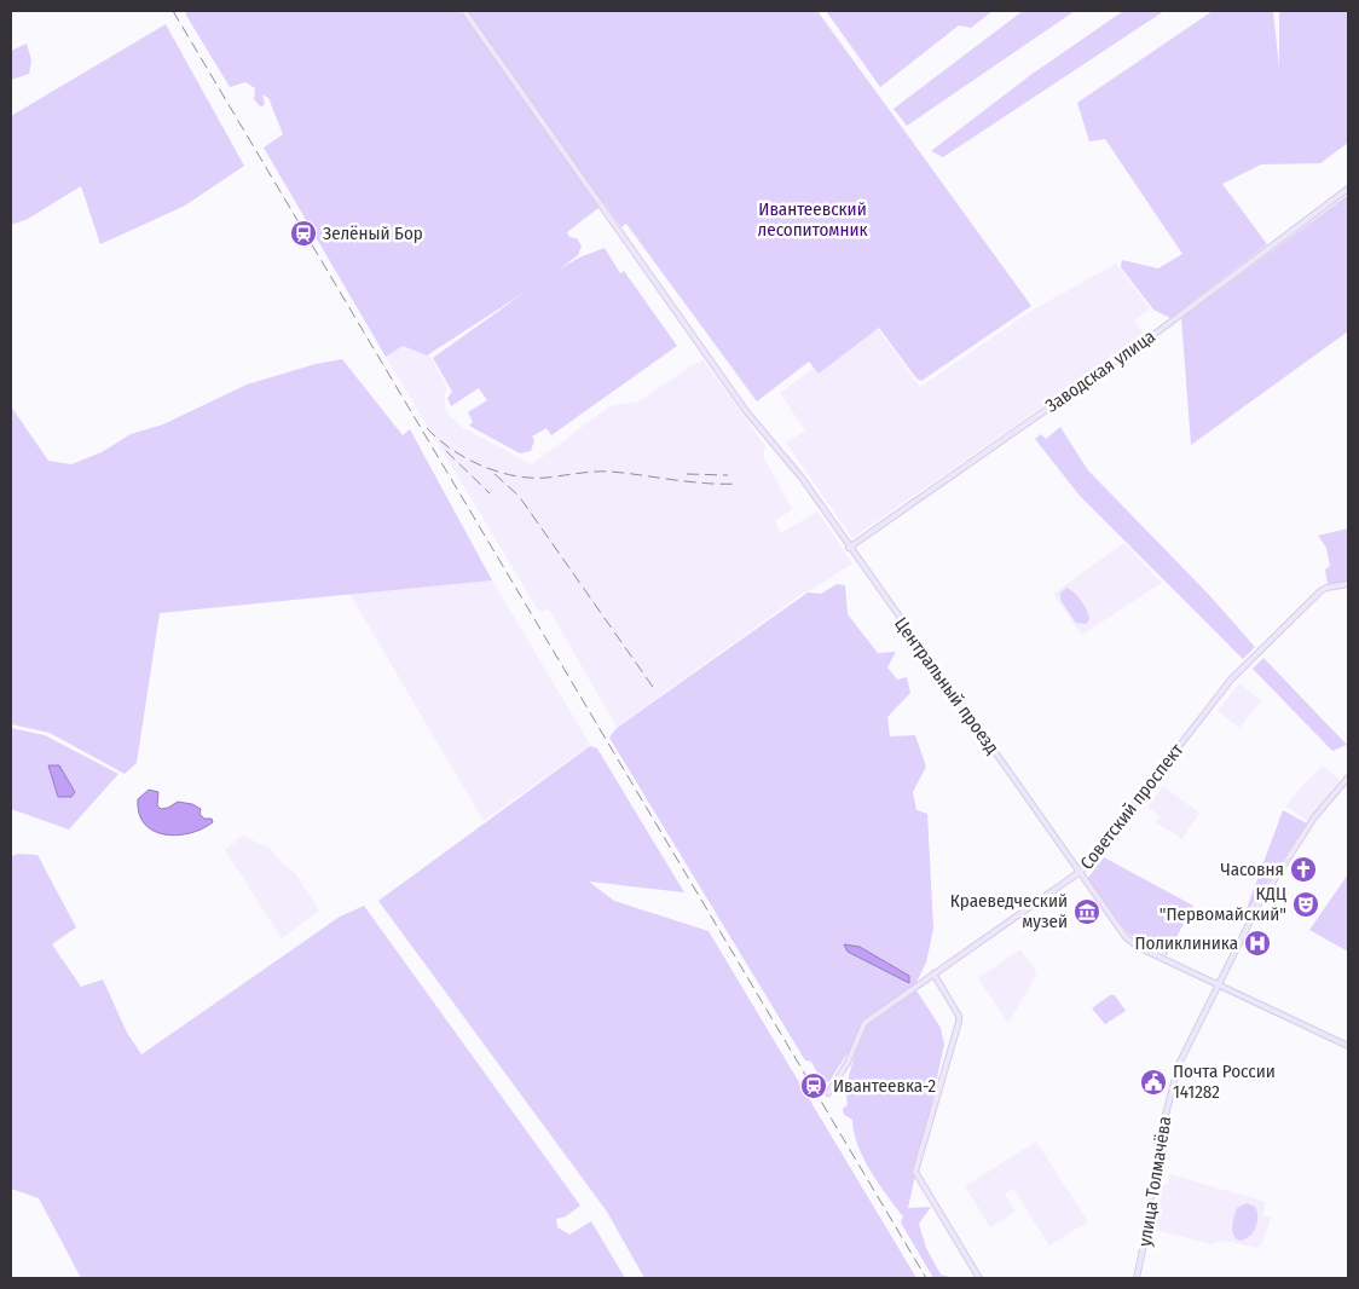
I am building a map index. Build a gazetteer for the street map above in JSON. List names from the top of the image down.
{
  "streets": {
    "street": [
      "Заводская улица",
      "Центральный проезд",
      "Советский проспект",
      "улица Толмачёва"
    ]
  },
  "crossings": [
    ["Заводская улица", "Центральный проезд"],
    ["Центральный проезд", "Советский проспект"],
    ["Центральный проезд", "улица Толмачёва"]
  ],
  "parks": ["Ивантеевский лесопитомник"],
  "places": {
    "station": ["Зелёный Бор", "Ивантеевка-2"],
    "church": ["Часовня"],
    "theatre": ["КДЦ \"Первомайский\""],
    "museum": ["Краеведческий музей"],
    "hospital": ["Поликлиника"],
    "public building": ["Почта России 141282"]
  }
}
